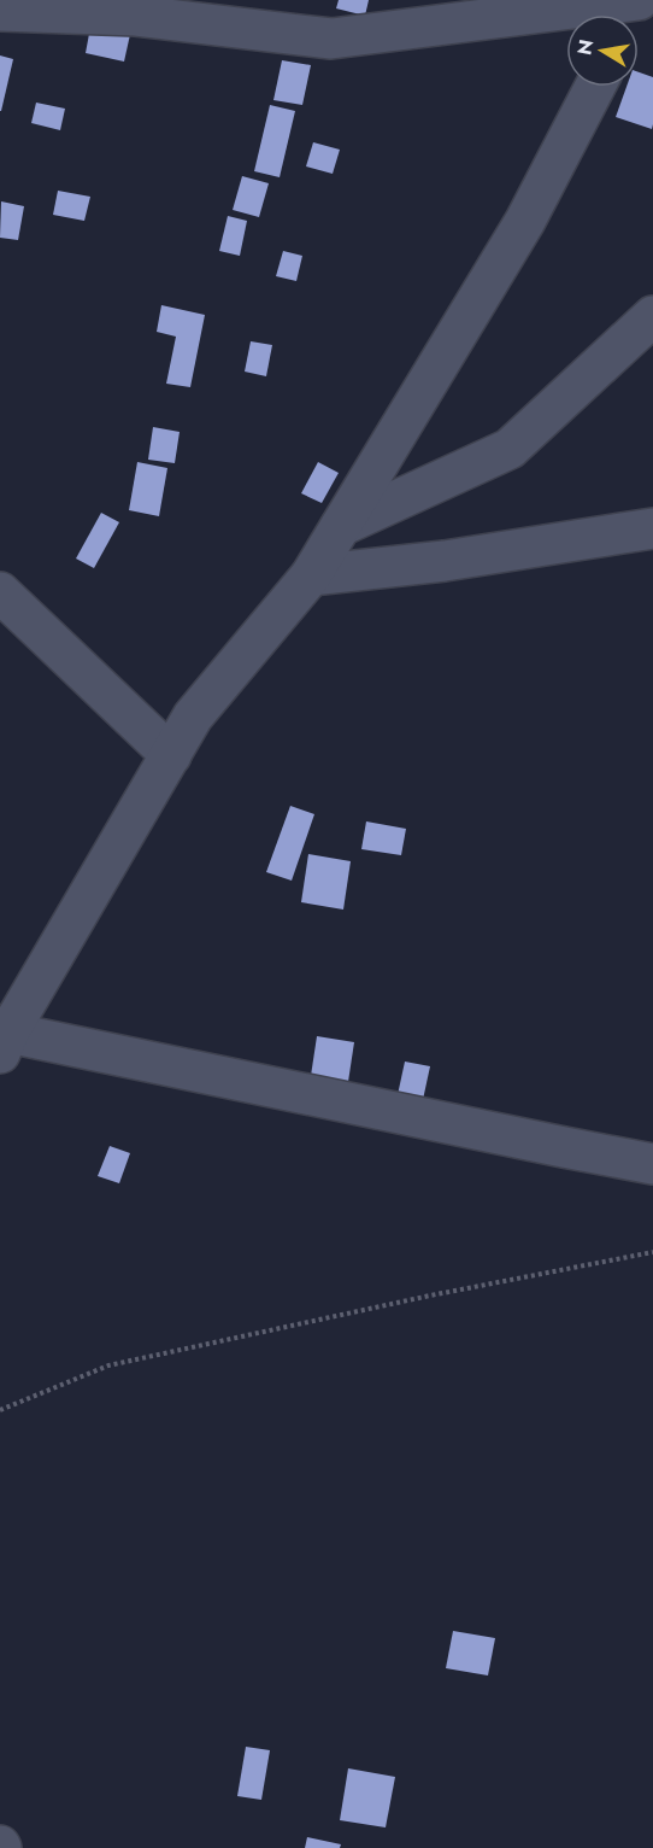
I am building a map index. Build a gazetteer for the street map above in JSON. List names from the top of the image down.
{
  "north": "left"
}
